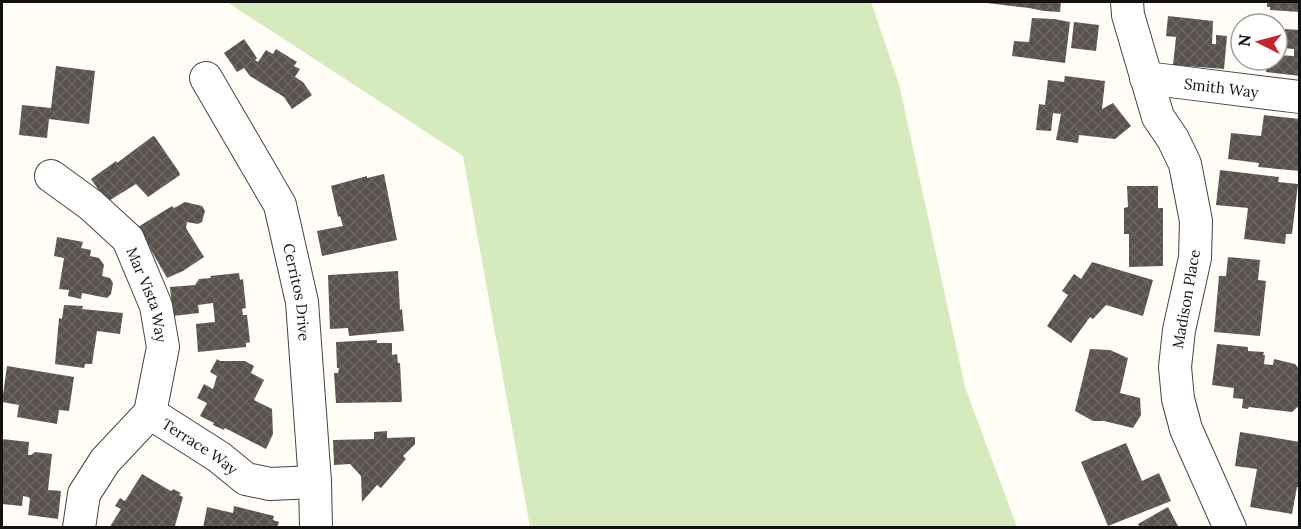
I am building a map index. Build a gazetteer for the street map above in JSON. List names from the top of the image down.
{
  "streets": {
    "street": [
      "Smith Way",
      "Cerritos Drive",
      "Mar Vista Way",
      "Madison Place",
      "Terrace Way"
    ]
  },
  "crossings": [
    ["Smith Way", "Madison Place"],
    ["Cerritos Drive", "Terrace Way"],
    ["Mar Vista Way", "Terrace Way"]
  ],
  "north": "left"
}
